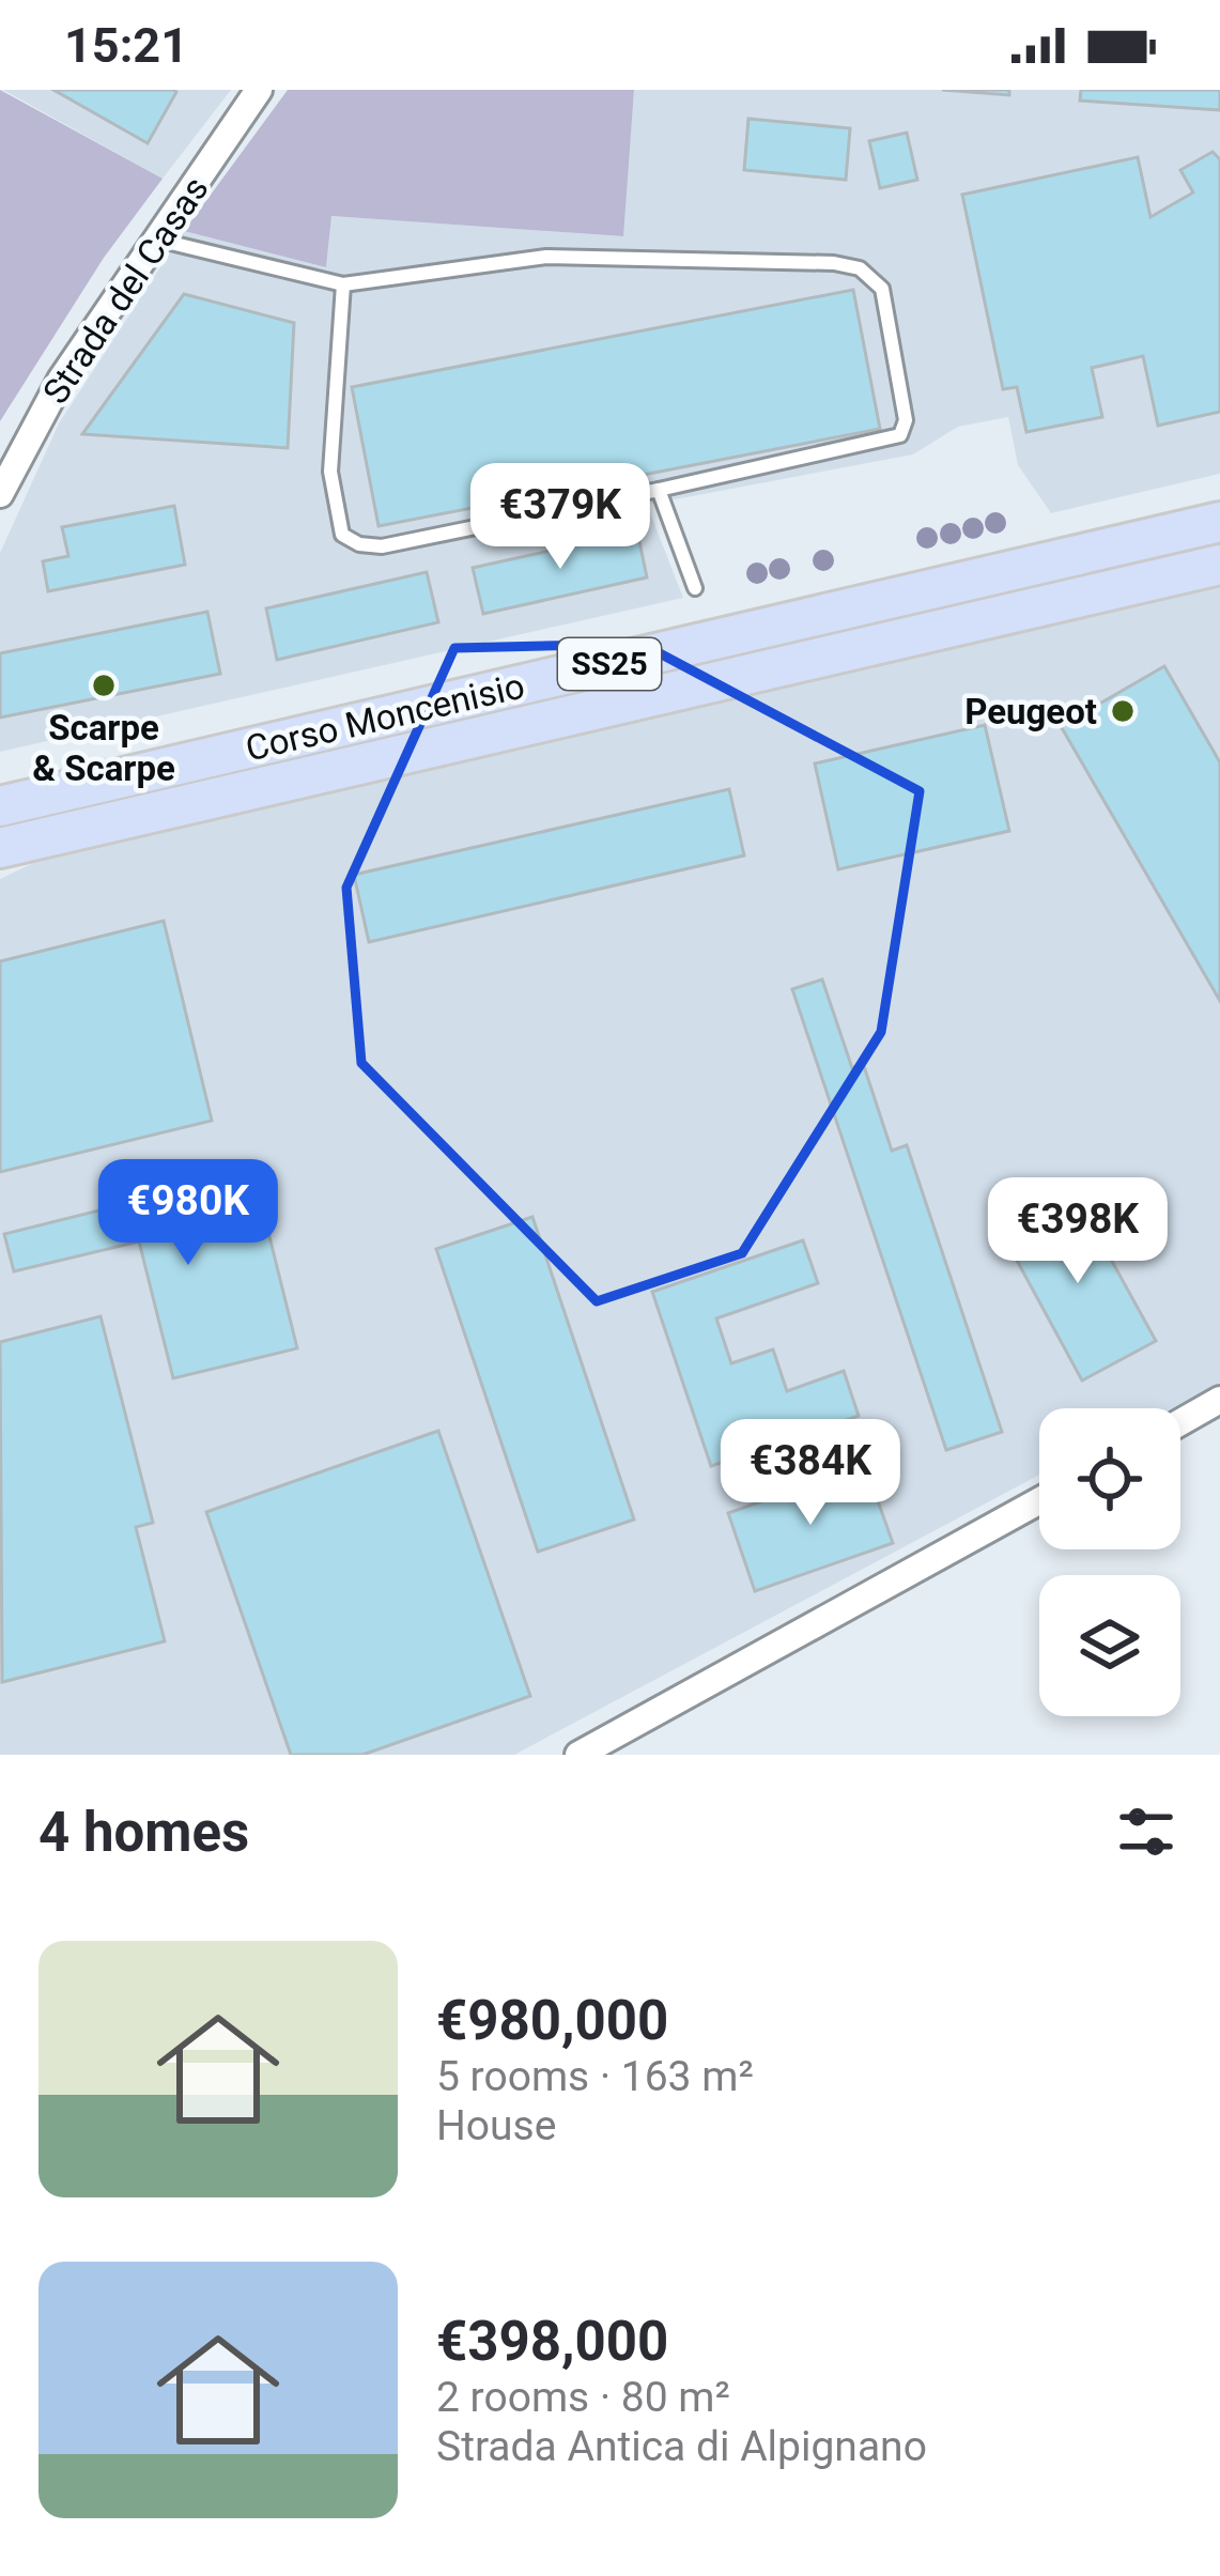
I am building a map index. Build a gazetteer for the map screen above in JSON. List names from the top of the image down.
{
  "streets": {
    "main road": ["SS25", "Corso Moncenisio"],
    "street": ["Strada del Casas"]
  },
  "places": ["Scarpe & Scarpe", "Peugeot"],
  "page": {
    "status": "15:21",
    "price": [
      "€379K",
      "€980K",
      "€398K",
      "€384K"
    ],
    "heading": "4 homes",
    "list": [
      {
        "name": "€980,000",
        "note": "5 rooms · 163 m² · House"
      },
      {
        "name": "€398,000",
        "note": "2 rooms · 80 m² · Strada Antica di Alpignano"
      }
    ]
  }
}
